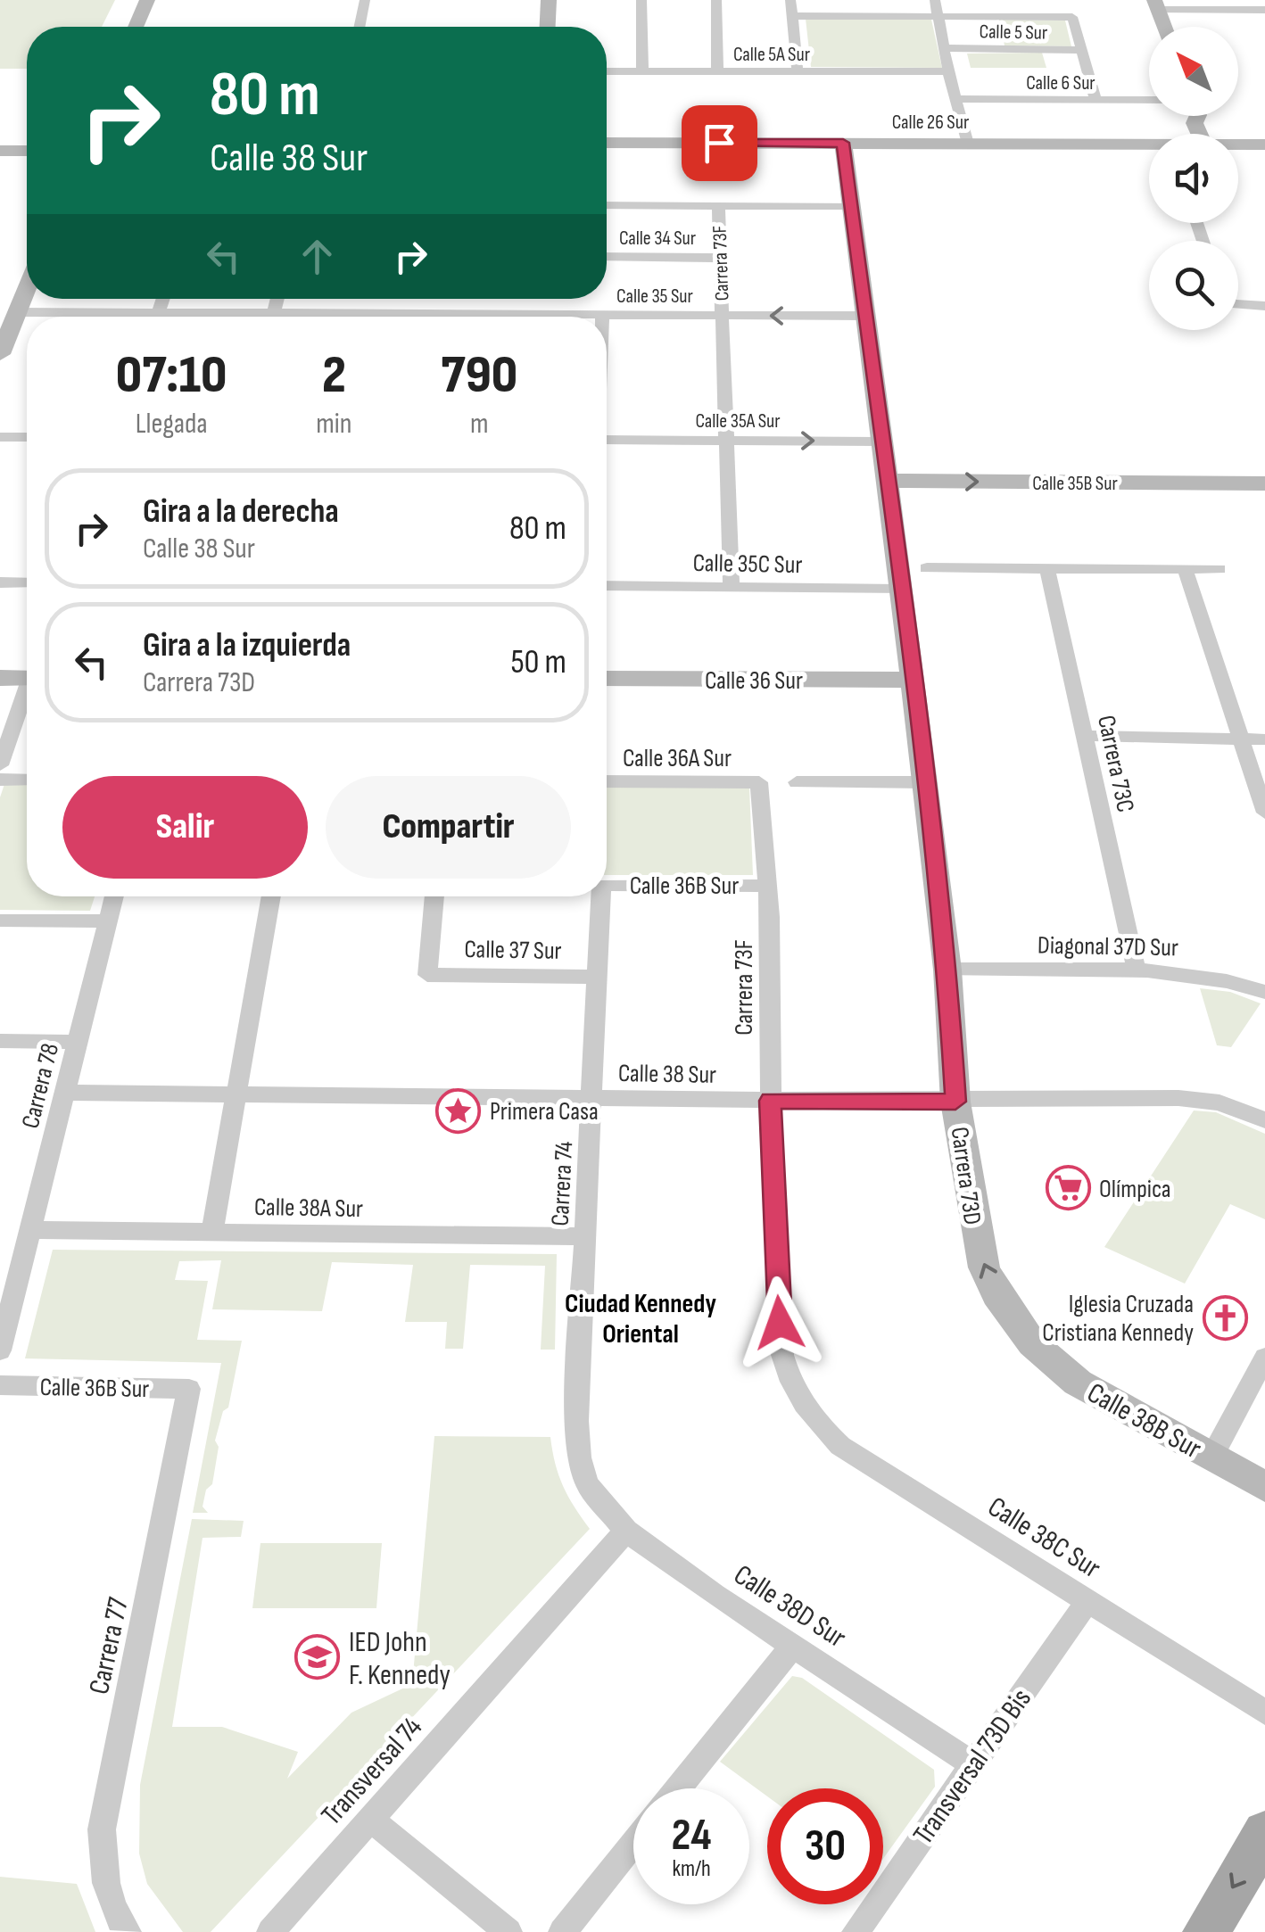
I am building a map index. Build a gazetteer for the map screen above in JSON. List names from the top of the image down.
{
  "streets": {
    "street": [
      "Calle 5 Sur",
      "Calle 5A Sur",
      "Calle 6 Sur",
      "Calle 26 Sur",
      "Calle 34 Sur",
      "Carrera 73F",
      "Calle 35 Sur",
      "Calle 35A Sur",
      "Calle 35B Sur",
      "Calle 35C Sur",
      "Calle 36 Sur",
      "Calle 36A Sur",
      "Carrera 73C",
      "Calle 36B Sur",
      "Diagonal 37D Sur",
      "Calle 37 Sur",
      "Calle 38 Sur",
      "Carrera 78",
      "Carrera 73D",
      "Carrera 74",
      "Calle 38A Sur",
      "Calle 38B Sur",
      "Calle 38C Sur",
      "Calle 38D Sur",
      "Carrera 77",
      "Transversal 73D Bis",
      "Transversal 74"
    ]
  },
  "crossings": [
    ["Calle 26 Sur", "Carrera 73D"],
    ["Calle 34 Sur", "Carrera 73F"],
    ["Carrera 73F", "Calle 35 Sur"],
    ["Carrera 73F", "Calle 35A Sur"],
    ["Carrera 73F", "Calle 35C Sur"],
    ["Carrera 73F", "Calle 36A Sur"],
    ["Carrera 73F", "Calle 36B Sur"],
    ["Carrera 73F", "Calle 38 Sur"],
    ["Carrera 73F", "Calle 38C Sur"],
    ["Calle 35 Sur", "Carrera 73D"],
    ["Calle 35A Sur", "Carrera 73D"],
    ["Calle 35B Sur", "Carrera 73D"],
    ["Calle 35C Sur", "Carrera 73D"],
    ["Calle 36 Sur", "Carrera 73D"],
    ["Carrera 73C", "Diagonal 37D Sur"],
    ["Calle 36B Sur", "Carrera 77"],
    ["Diagonal 37D Sur", "Carrera 73D"],
    ["Calle 37 Sur", "Carrera 74"],
    ["Calle 38 Sur", "Carrera 78"],
    ["Calle 38 Sur", "Carrera 73D"],
    ["Calle 38 Sur", "Carrera 74"],
    ["Carrera 78", "Calle 38A Sur"],
    ["Carrera 73D", "Calle 38B Sur"],
    ["Carrera 74", "Calle 38A Sur"],
    ["Carrera 74", "Calle 38D Sur"],
    ["Calle 38C Sur", "Transversal 73D Bis"],
    ["Calle 38D Sur", "Transversal 73D Bis"],
    ["Calle 38D Sur", "Transversal 74"]
  ],
  "one_way": ["Calle 35A Sur"],
  "districts": ["Ciudad Kennedy Oriental"],
  "places": {
    "place": ["Primera Casa"],
    "supermarket": ["Olímpica"],
    "church": ["Iglesia Cruzada Cristiana Kennedy"],
    "school or university": ["IED John F. Kennedy"]
  },
  "north": "top left",
  "page": {
    "turn": ["80 m", "Calle 38 Sur"],
    "eta": [
      "07:10",
      "Llegada",
      "2",
      "min",
      "790",
      "m"
    ],
    "list": [
      {
        "name": "Gira a la derecha",
        "note": "Calle 38 Sur",
        "value": "80 m"
      },
      {
        "name": "Gira a la izquierda",
        "note": "Carrera 73D",
        "value": "50 m"
      }
    ],
    "buttons": ["Salir", "Compartir"],
    "speed": "24 km/h",
    "limit": "30"
  }
}
